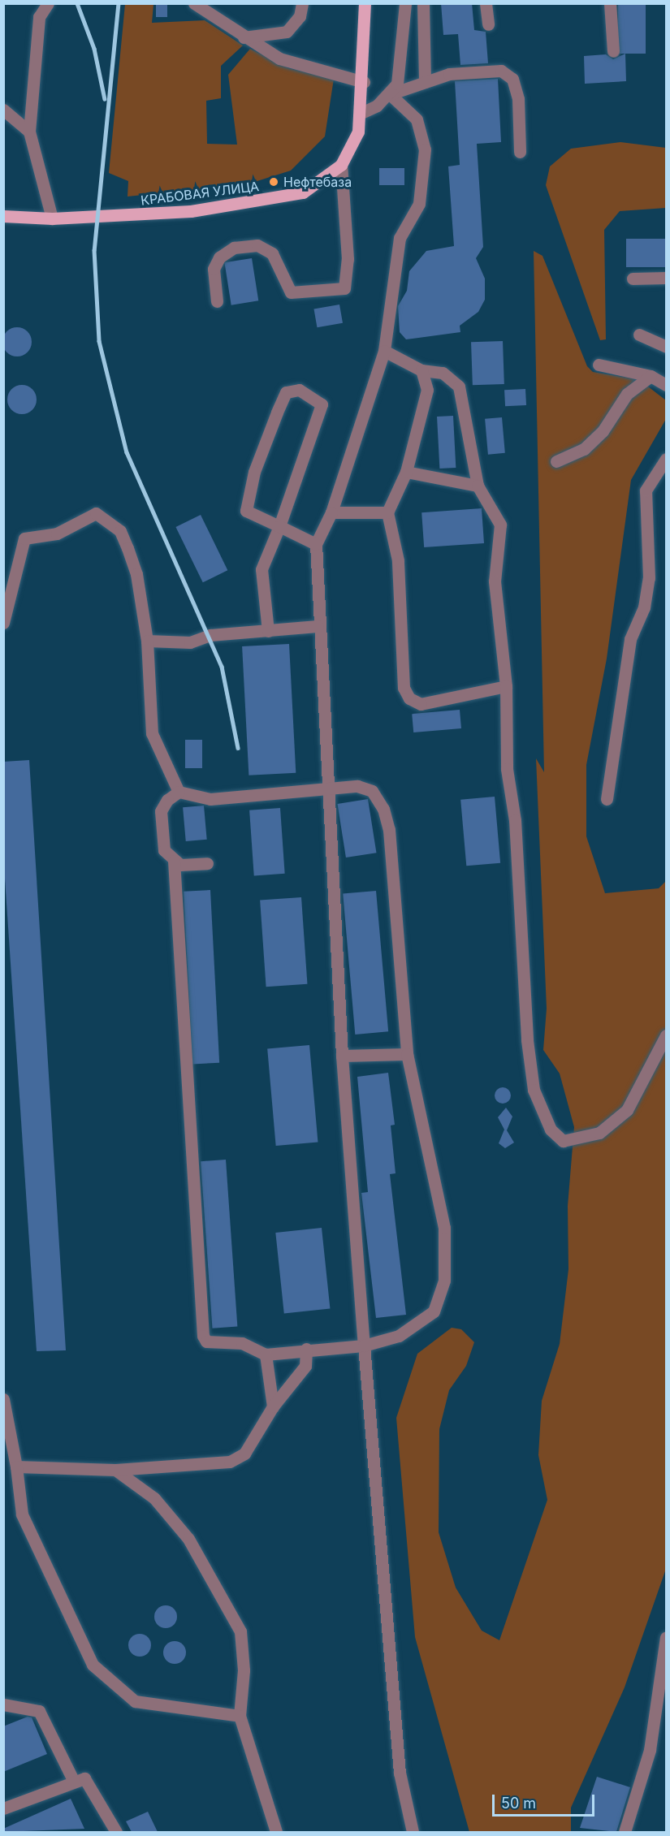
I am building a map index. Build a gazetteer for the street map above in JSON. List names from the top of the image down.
{
  "streets": {
    "main road": ["КРАБОВАЯ УЛИЦА"]
  },
  "places": ["Нефтебаза"],
  "scale_bar": "50 m"
}
